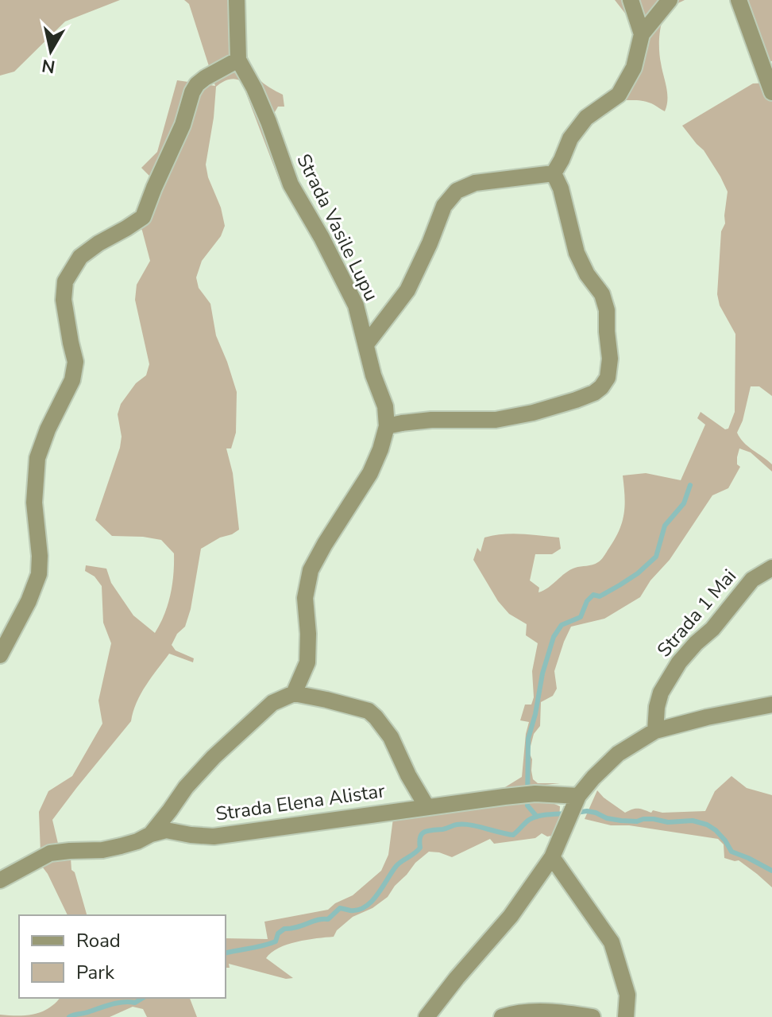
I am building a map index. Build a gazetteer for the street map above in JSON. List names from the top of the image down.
{
  "streets": {
    "street": ["Strada Vasile Lupu", "Strada 1 Mai", "Strada Elena Alistar"]
  },
  "legend": ["Road", "Park"],
  "north": "bottom"
}
